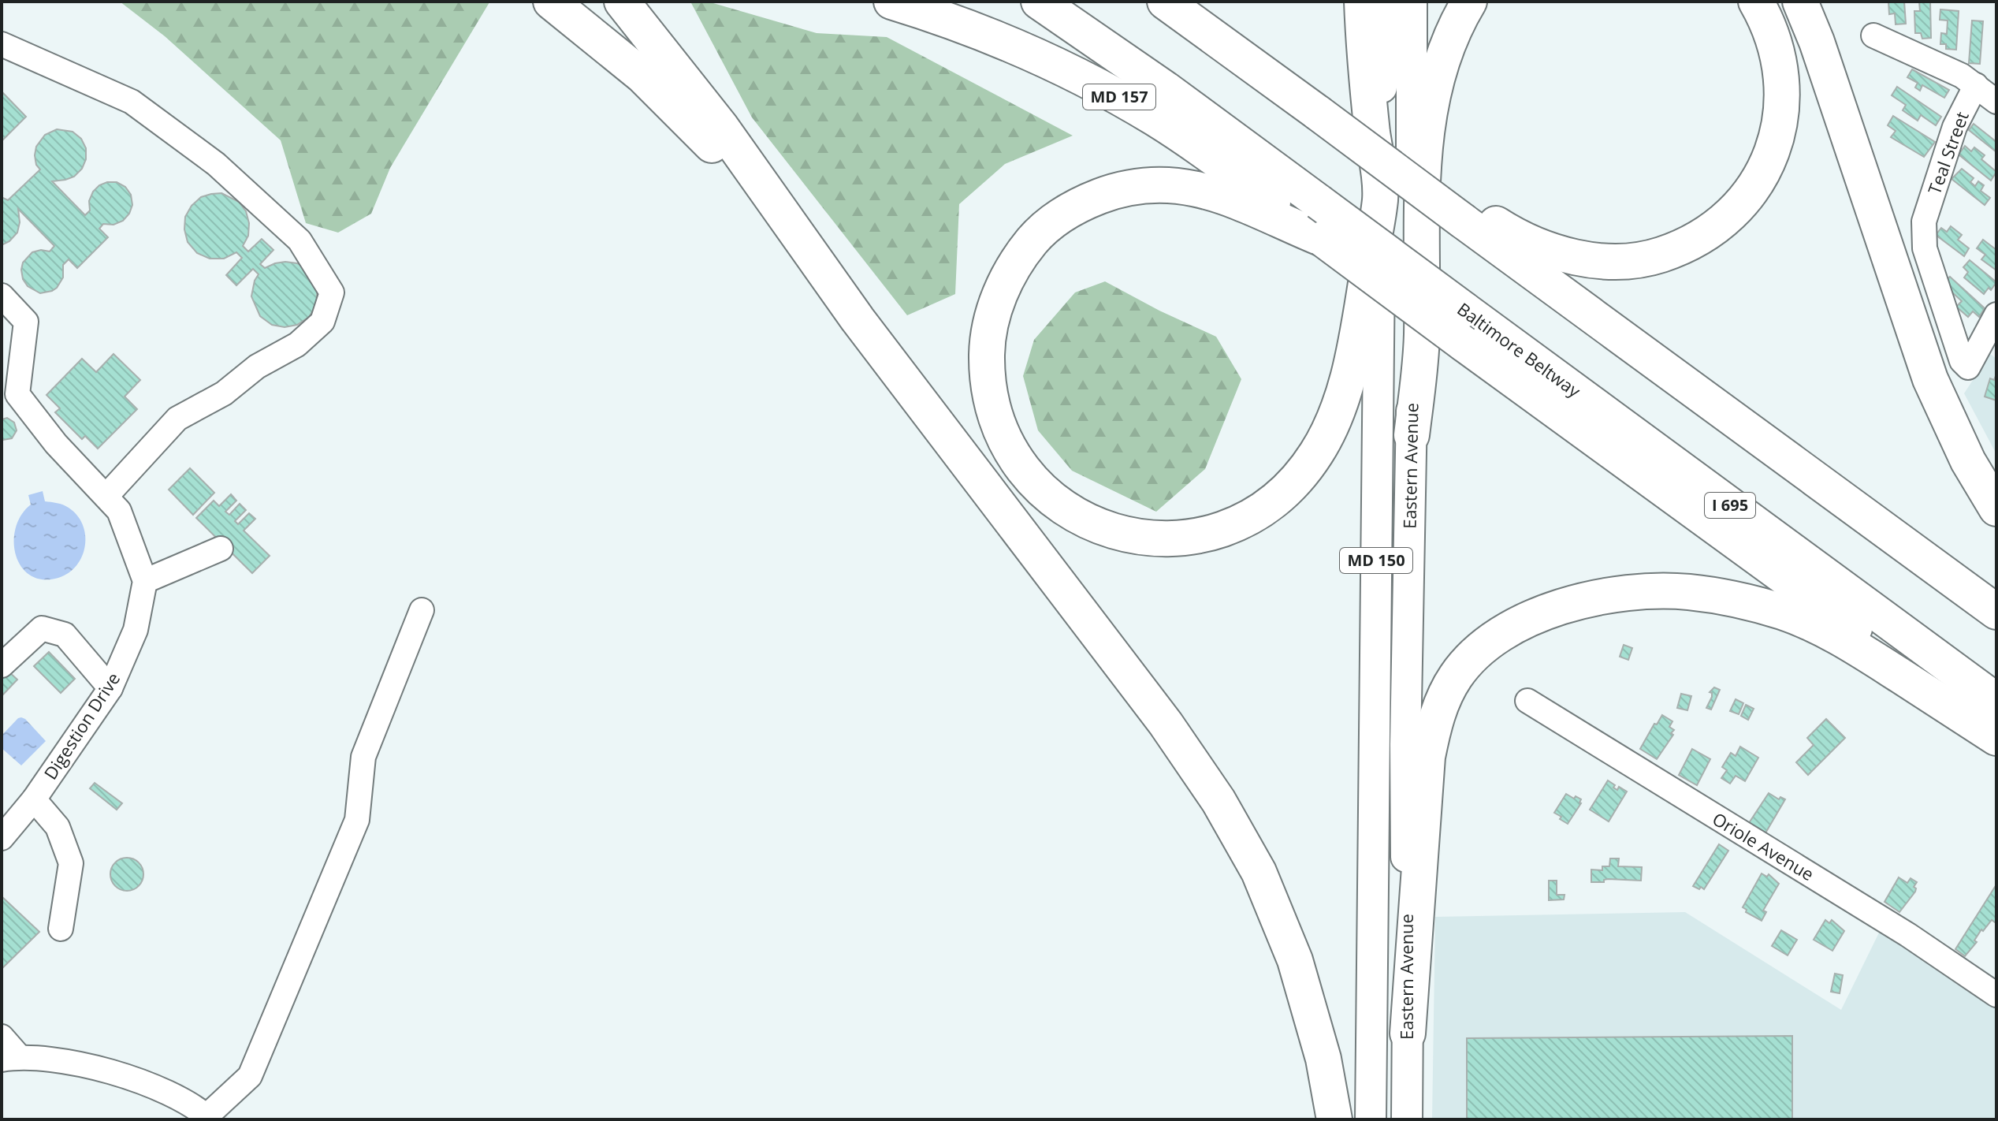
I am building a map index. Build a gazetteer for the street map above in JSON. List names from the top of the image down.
{
  "streets": {
    "highway": ["MD 157", "Baltimore Beltway", "I 695"],
    "main road": ["Eastern Avenue", "MD 150"],
    "street": ["Teal Street", "Digestion Drive", "Oriole Avenue"]
  }
}
